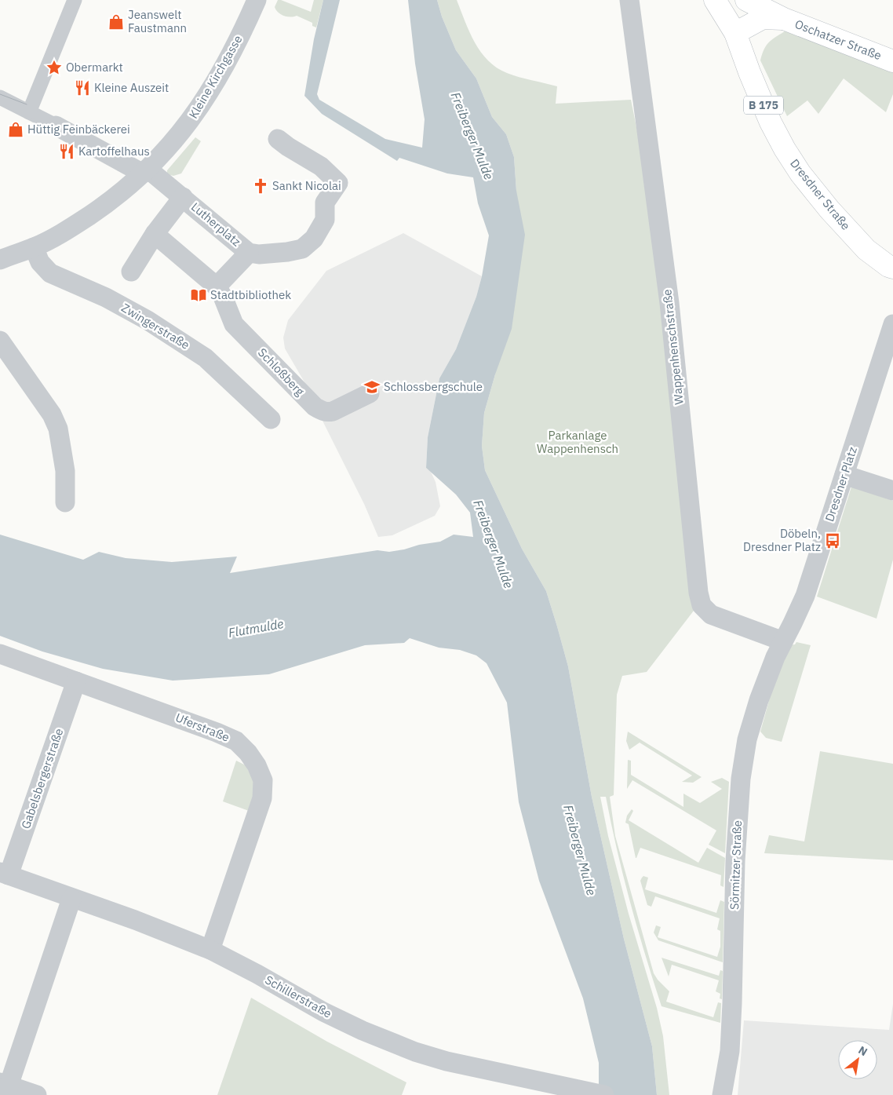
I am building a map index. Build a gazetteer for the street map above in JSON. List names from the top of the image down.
{
  "streets": {
    "main road": ["Oschatzer Straße", "B 175", "Dresdner Straße"],
    "street": [
      "Kleine Kirchgasse",
      "Lutherplatz",
      "Zwingerstraße",
      "Wappenhenschstraße",
      "Schloßberg",
      "Dresdner Platz",
      "Uferstraße",
      "Gabelsbergerstraße",
      "Sörmitzer Straße",
      "Schillerstraße"
    ]
  },
  "crossings": [
    ["Oschatzer Straße", "Dresdner Straße"],
    ["Kleine Kirchgasse", "Lutherplatz"],
    ["Kleine Kirchgasse", "Zwingerstraße"],
    ["Lutherplatz", "Schloßberg"],
    ["Wappenhenschstraße", "Dresdner Platz"],
    ["Wappenhenschstraße", "Sörmitzer Straße"],
    ["Dresdner Platz", "Sörmitzer Straße"],
    ["Uferstraße", "Gabelsbergerstraße"],
    ["Uferstraße", "Schillerstraße"],
    ["Gabelsbergerstraße", "Schillerstraße"]
  ],
  "water": ["Freiberger Mulde", "Flutmulde"],
  "parks": ["Parkanlage Wappenhensch"],
  "places": {
    "shop": ["Jeanswelt Faustmann", "Hüttig Feinbäckerei"],
    "place": ["Obermarkt"],
    "restaurant": ["Kleine Auszeit", "Kartoffelhaus"],
    "church": ["Sankt Nicolai"],
    "library": ["Stadtbibliothek"],
    "school or university": ["Schlossbergschule"],
    "bus stop": ["Döbeln, Dresdner Platz"]
  },
  "north": "top right"
}
